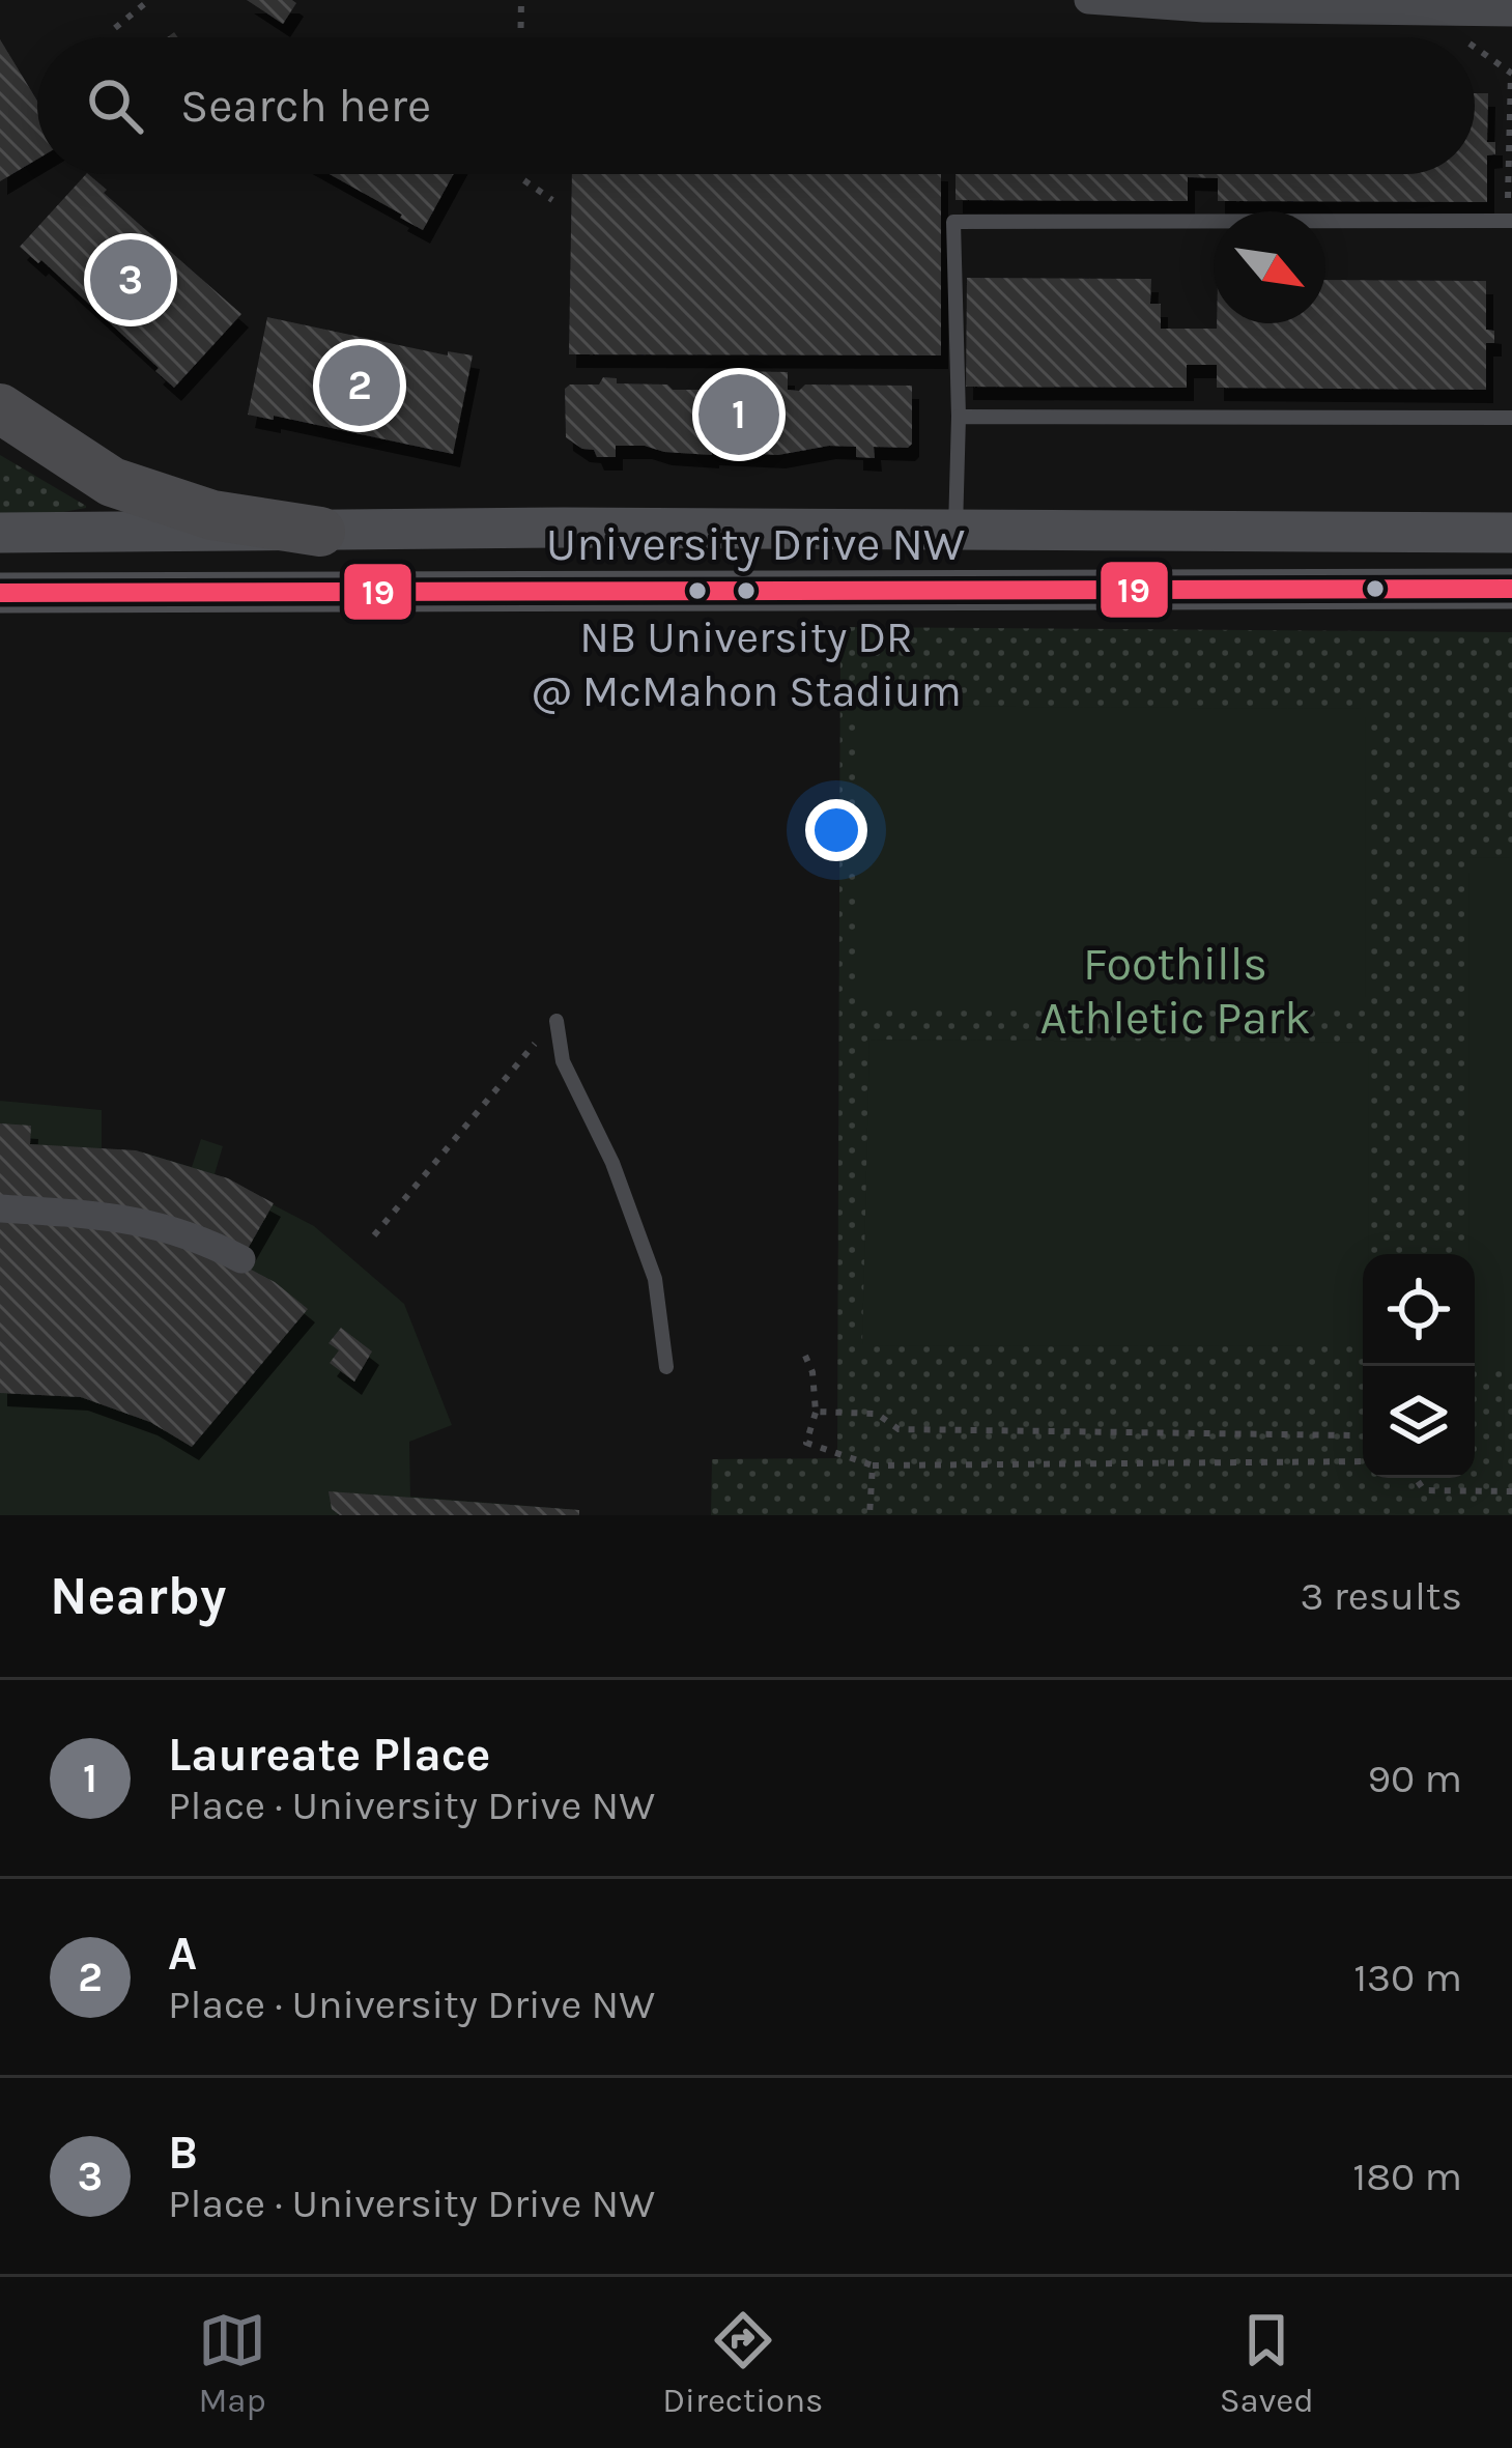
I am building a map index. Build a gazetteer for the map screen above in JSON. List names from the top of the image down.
{
  "streets": {
    "street": ["University Drive NW"]
  },
  "parks": ["Foothills Athletic Park"],
  "places": ["NB University DR @ McMahon Stadium"],
  "lines": ["transit line 19"],
  "north": "bottom right",
  "page": {
    "search": "Search here",
    "pins": ["3", "2", "1"],
    "heading": ["Nearby", "3 results"],
    "list": [
      {
        "mark": "1",
        "name": "Laureate Place",
        "note": "Place · University Drive NW",
        "value": "90 m"
      },
      {
        "mark": "2",
        "name": "A",
        "note": "Place · University Drive NW",
        "value": "130 m"
      },
      {
        "mark": "3",
        "name": "B",
        "note": "Place · University Drive NW",
        "value": "180 m"
      }
    ],
    "nav": ["Map", "Directions", "Saved"]
  }
}
